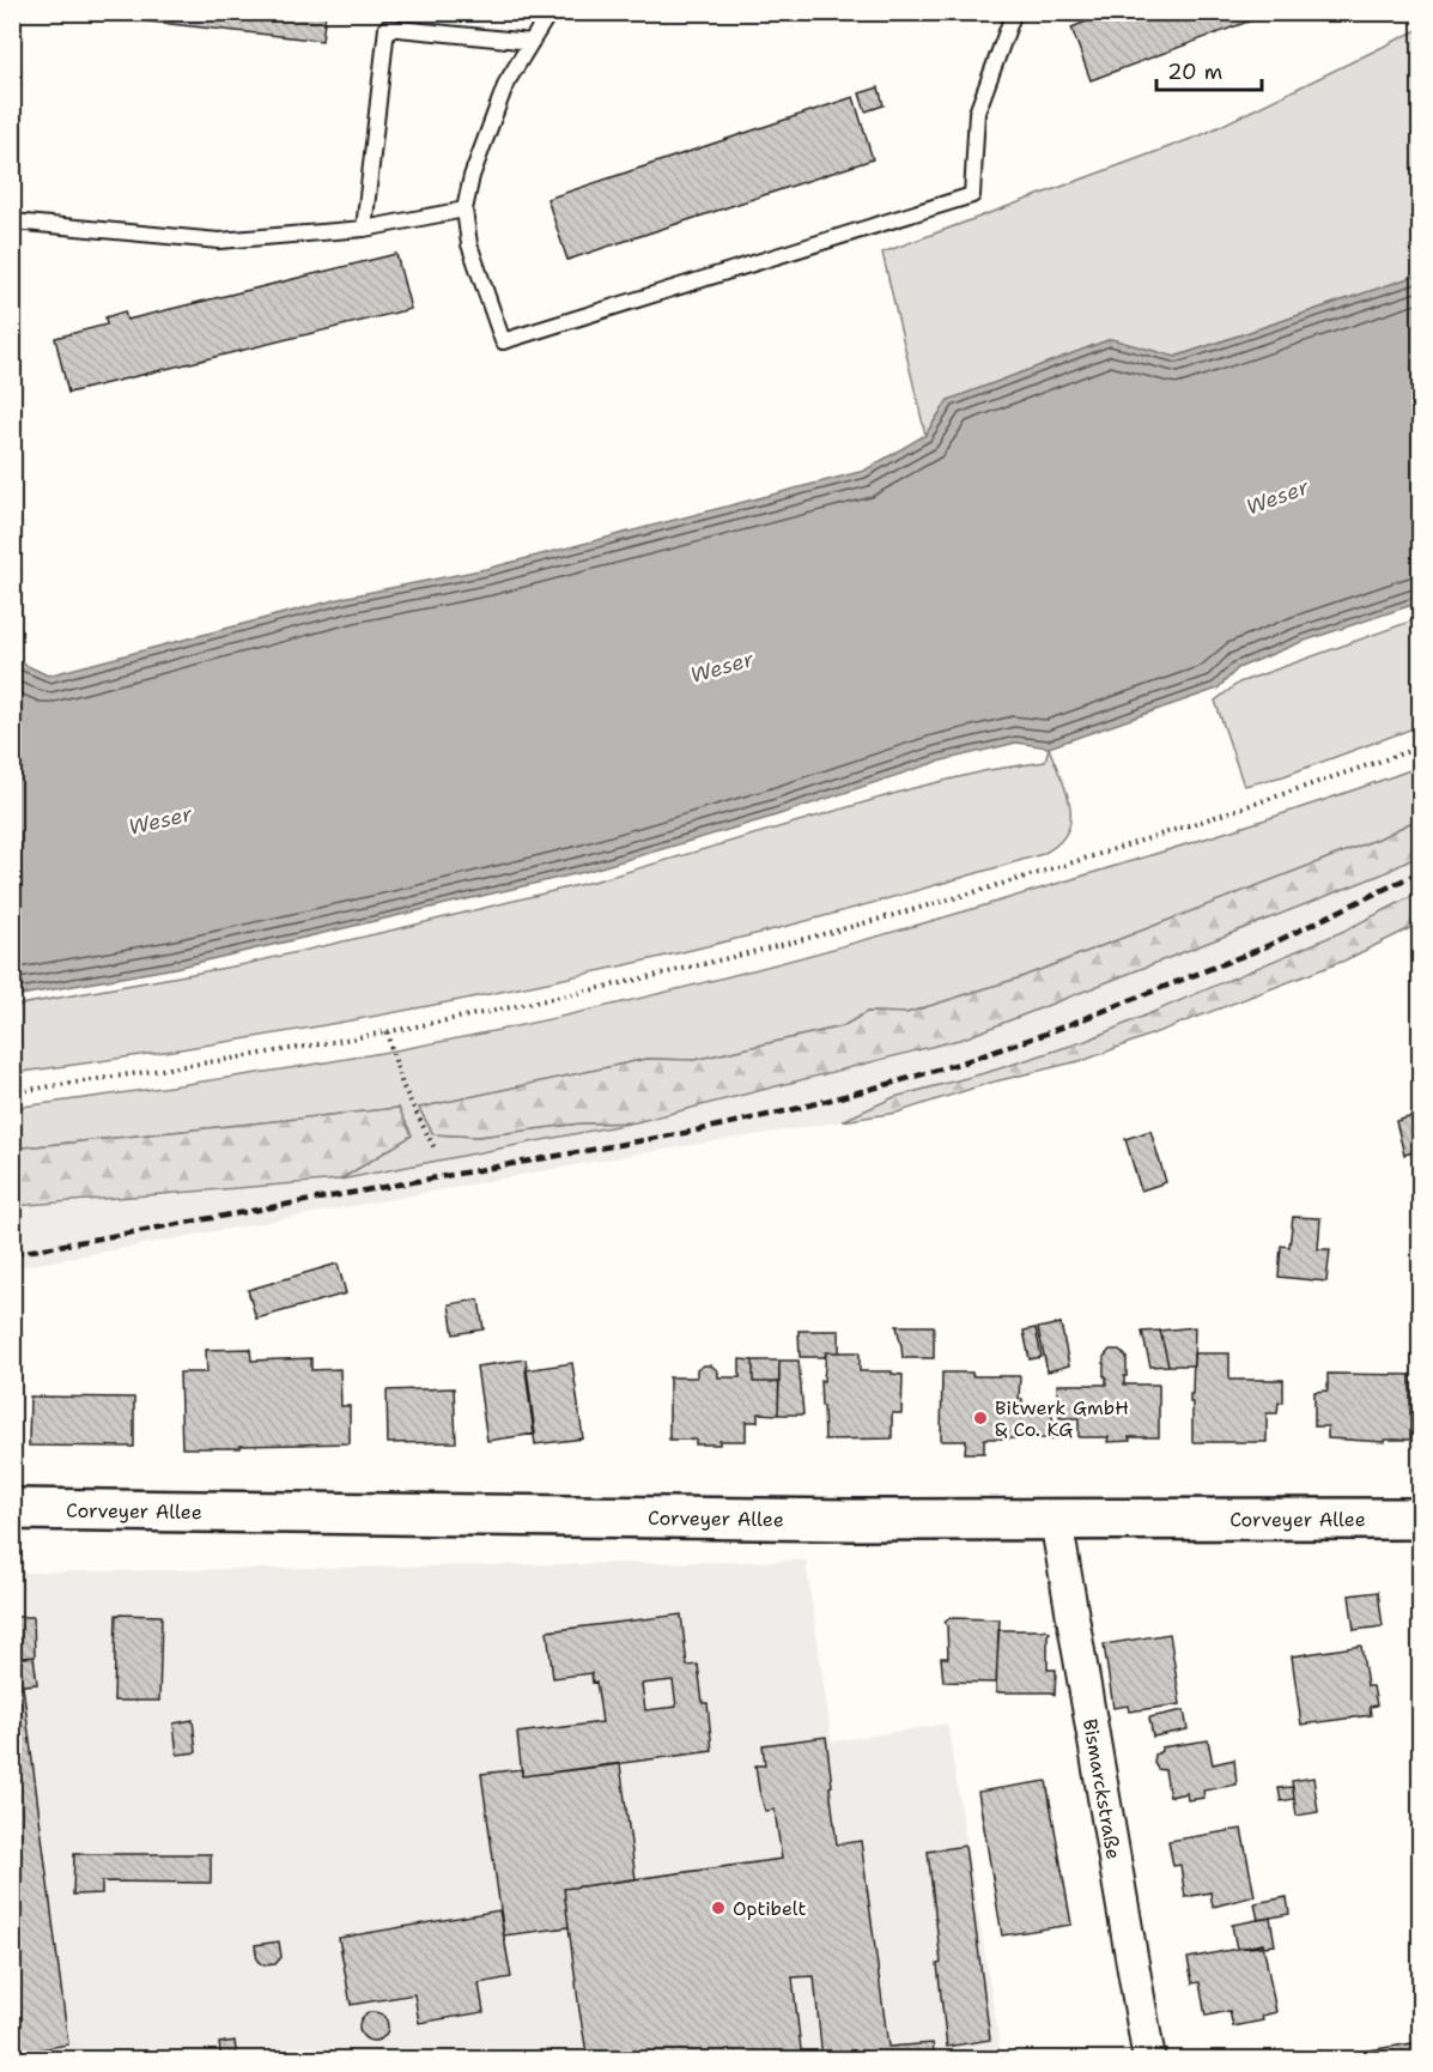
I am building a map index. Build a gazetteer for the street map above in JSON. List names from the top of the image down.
{
  "streets": {
    "street": ["Corveyer Allee", "Bismarckstraße"]
  },
  "crossings": [
    ["Corveyer Allee", "Bismarckstraße"]
  ],
  "water": ["Weser"],
  "places": ["Bitwerk GmbH & Co. KG", "Optibelt"],
  "scale_bar": "20 m"
}
